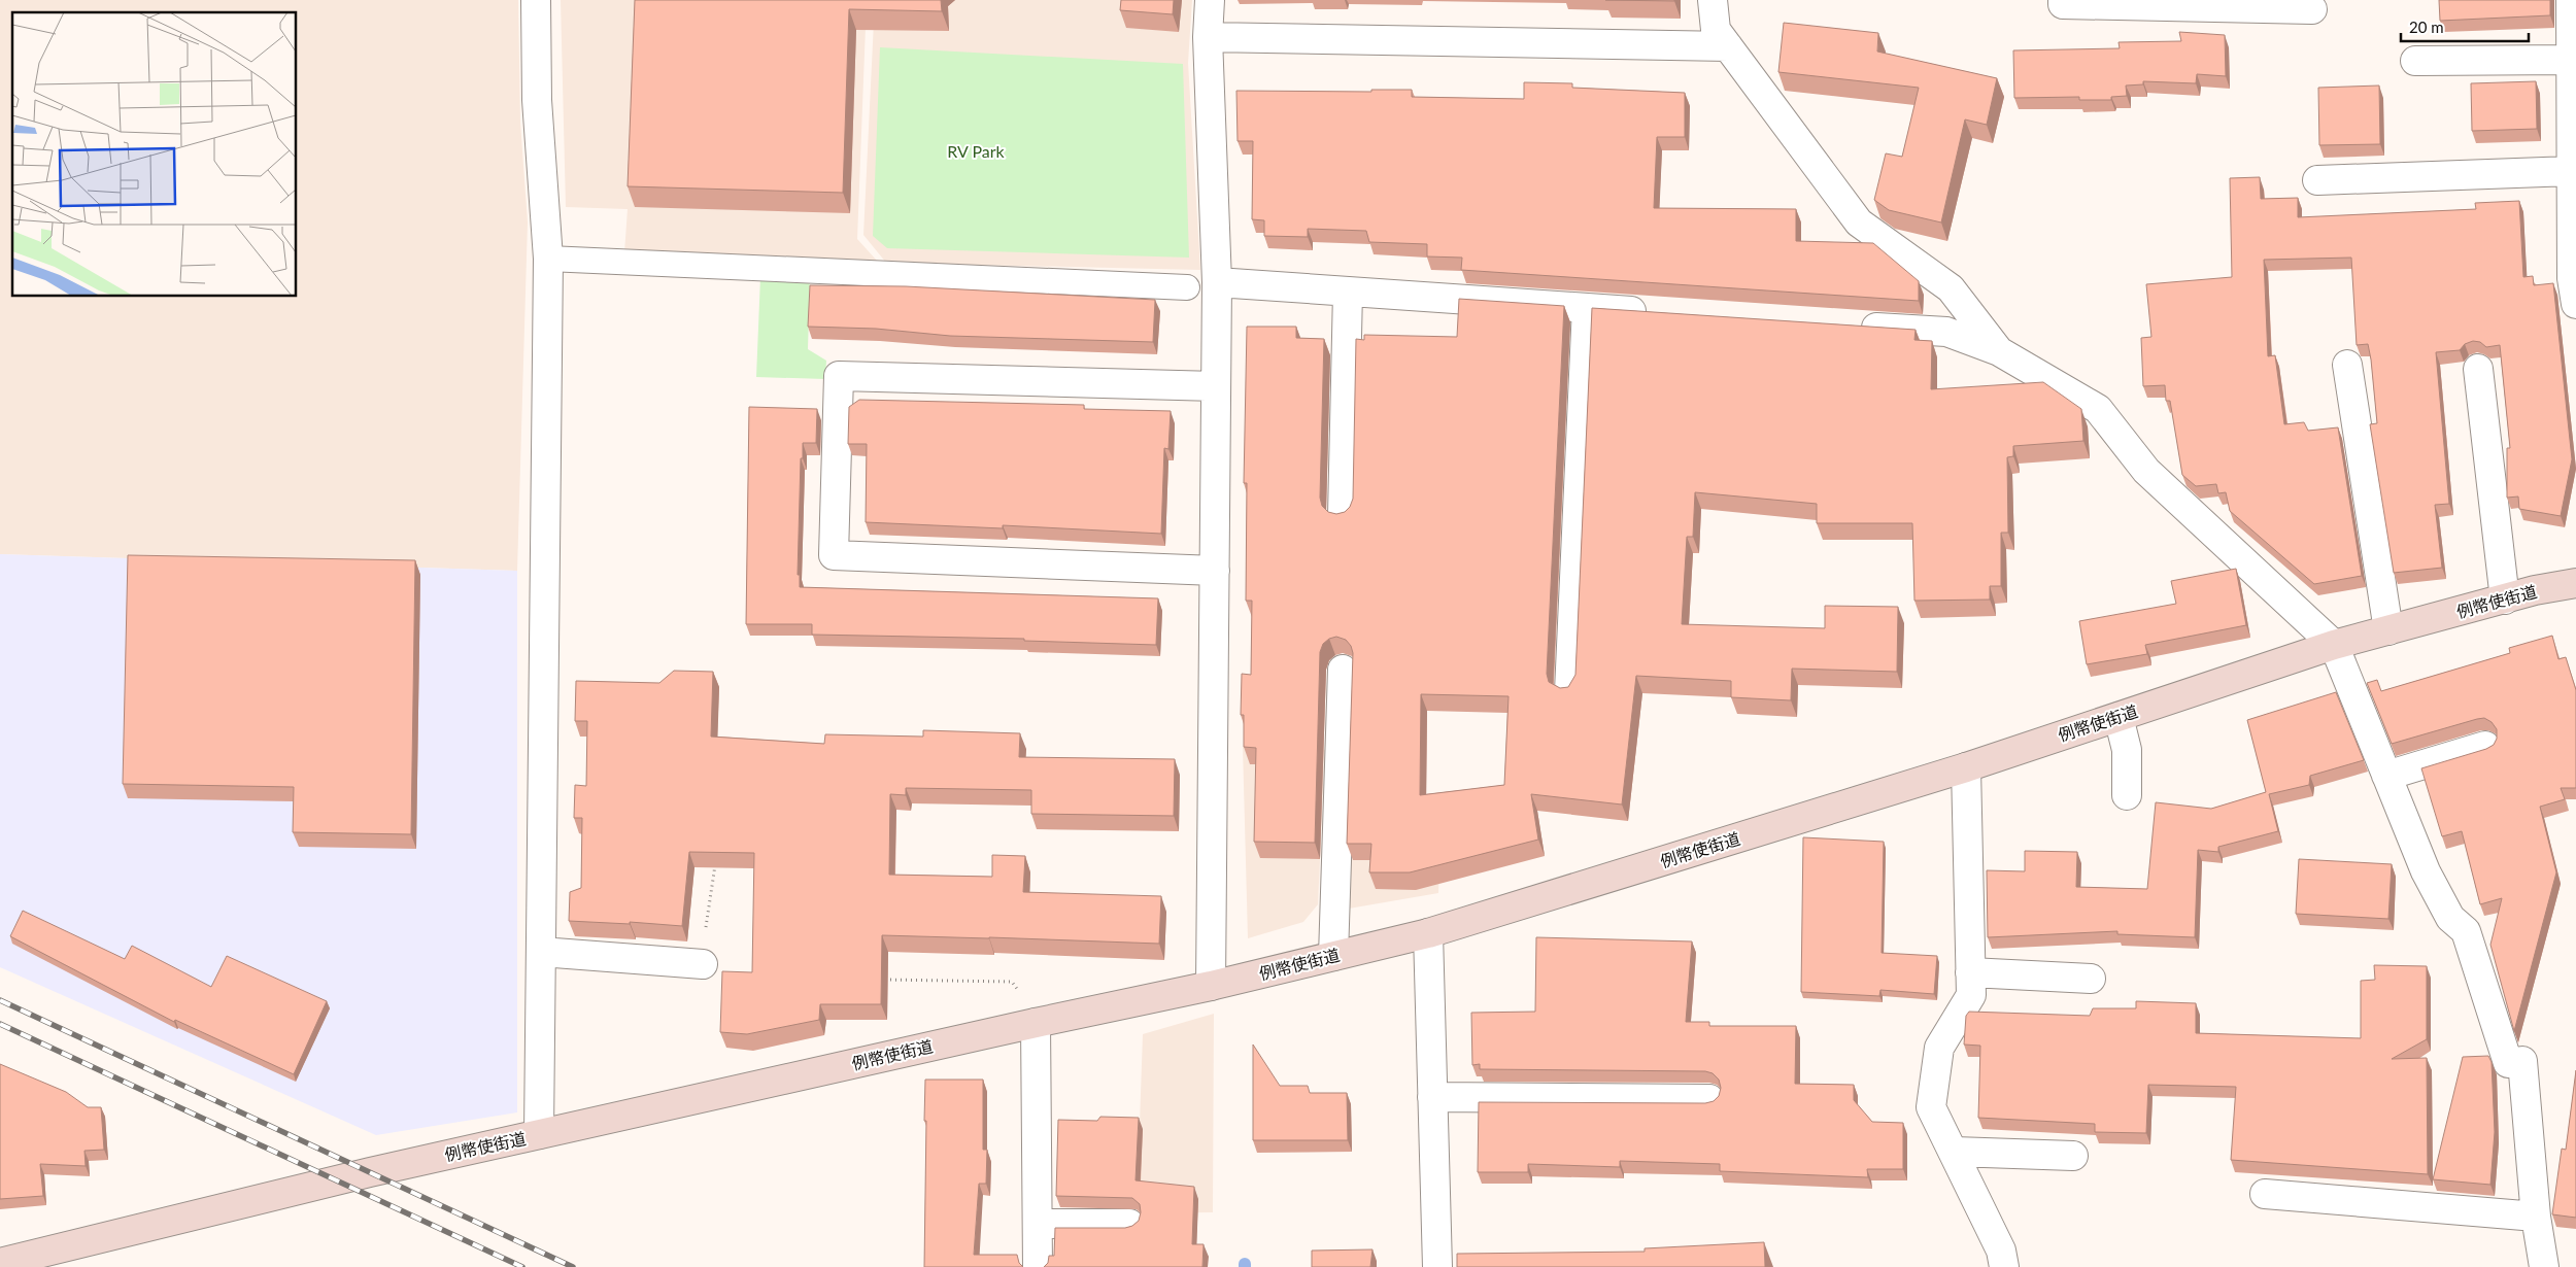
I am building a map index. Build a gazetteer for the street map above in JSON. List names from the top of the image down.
{
  "streets": {
    "main road": ["例幣使街道"]
  },
  "parks": ["RV Park"],
  "scale_bar": "20 m"
}
